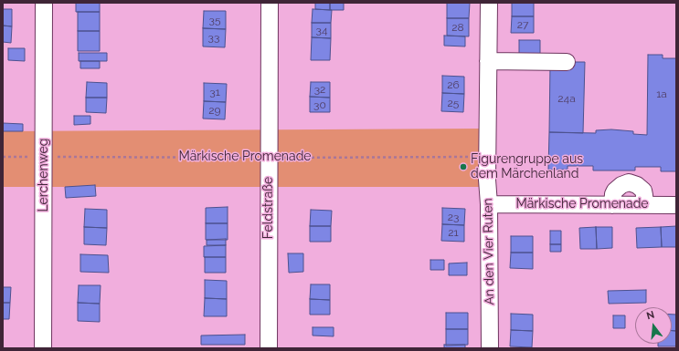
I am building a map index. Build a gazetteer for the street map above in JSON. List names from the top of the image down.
{
  "streets": {
    "street": [
      "Märkische Promenade",
      "Lerchenweg",
      "Feldstraße",
      "An den Vier Ruten"
    ]
  },
  "crossings": [
    ["Märkische Promenade", "Lerchenweg"],
    ["Märkische Promenade", "Feldstraße"],
    ["Märkische Promenade", "An den Vier Ruten"]
  ],
  "places": ["Figurengruppe aus dem Märchenland"],
  "house_numbers": [
    "35",
    "27",
    "28",
    "34",
    "33",
    "26",
    "32",
    "31",
    "1a",
    "24a",
    "25",
    "30",
    "29",
    "23",
    "21"
  ],
  "north": "top"
}
